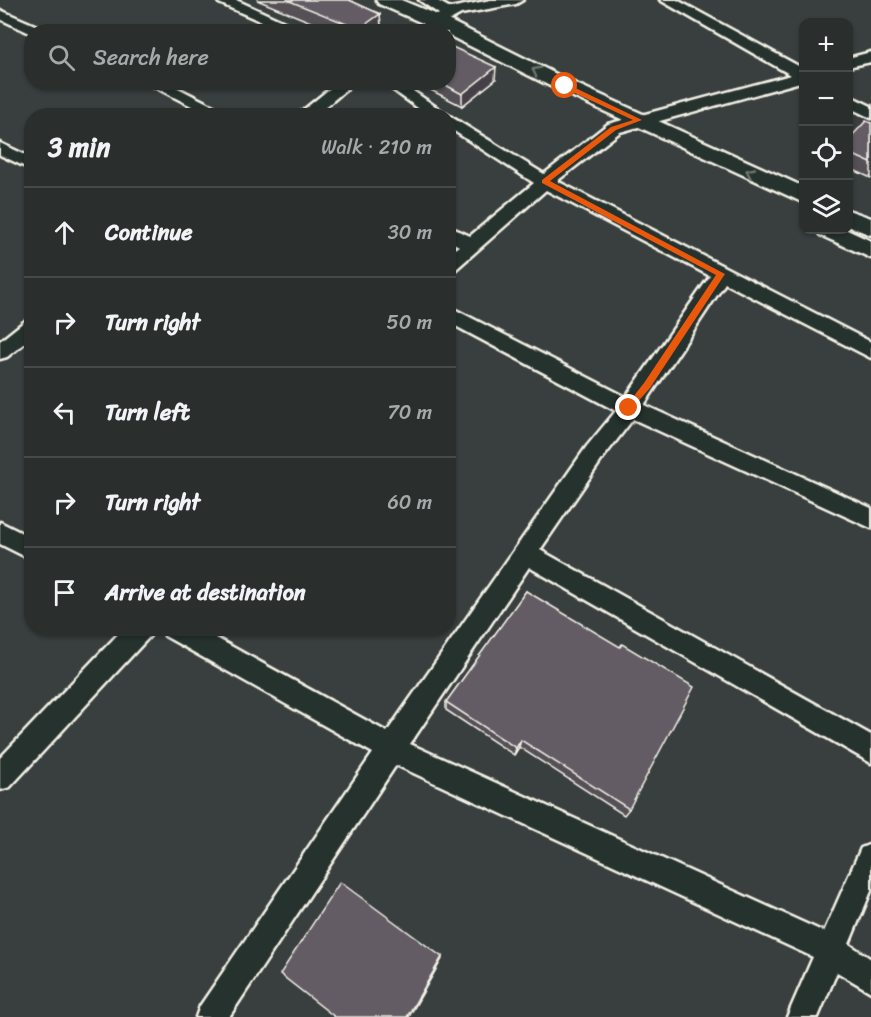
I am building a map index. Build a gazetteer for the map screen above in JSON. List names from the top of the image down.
{
  "page": {
    "map_buttons": ["+", "−"],
    "search": "Search here",
    "heading": ["3 min", "Walk · 210 m"],
    "list": [
      ["Continue", "30 m"],
      ["Turn right", "50 m"],
      ["Turn left", "70 m"],
      ["Turn right", "60 m"],
      "Arrive at destination"
    ]
  }
}
